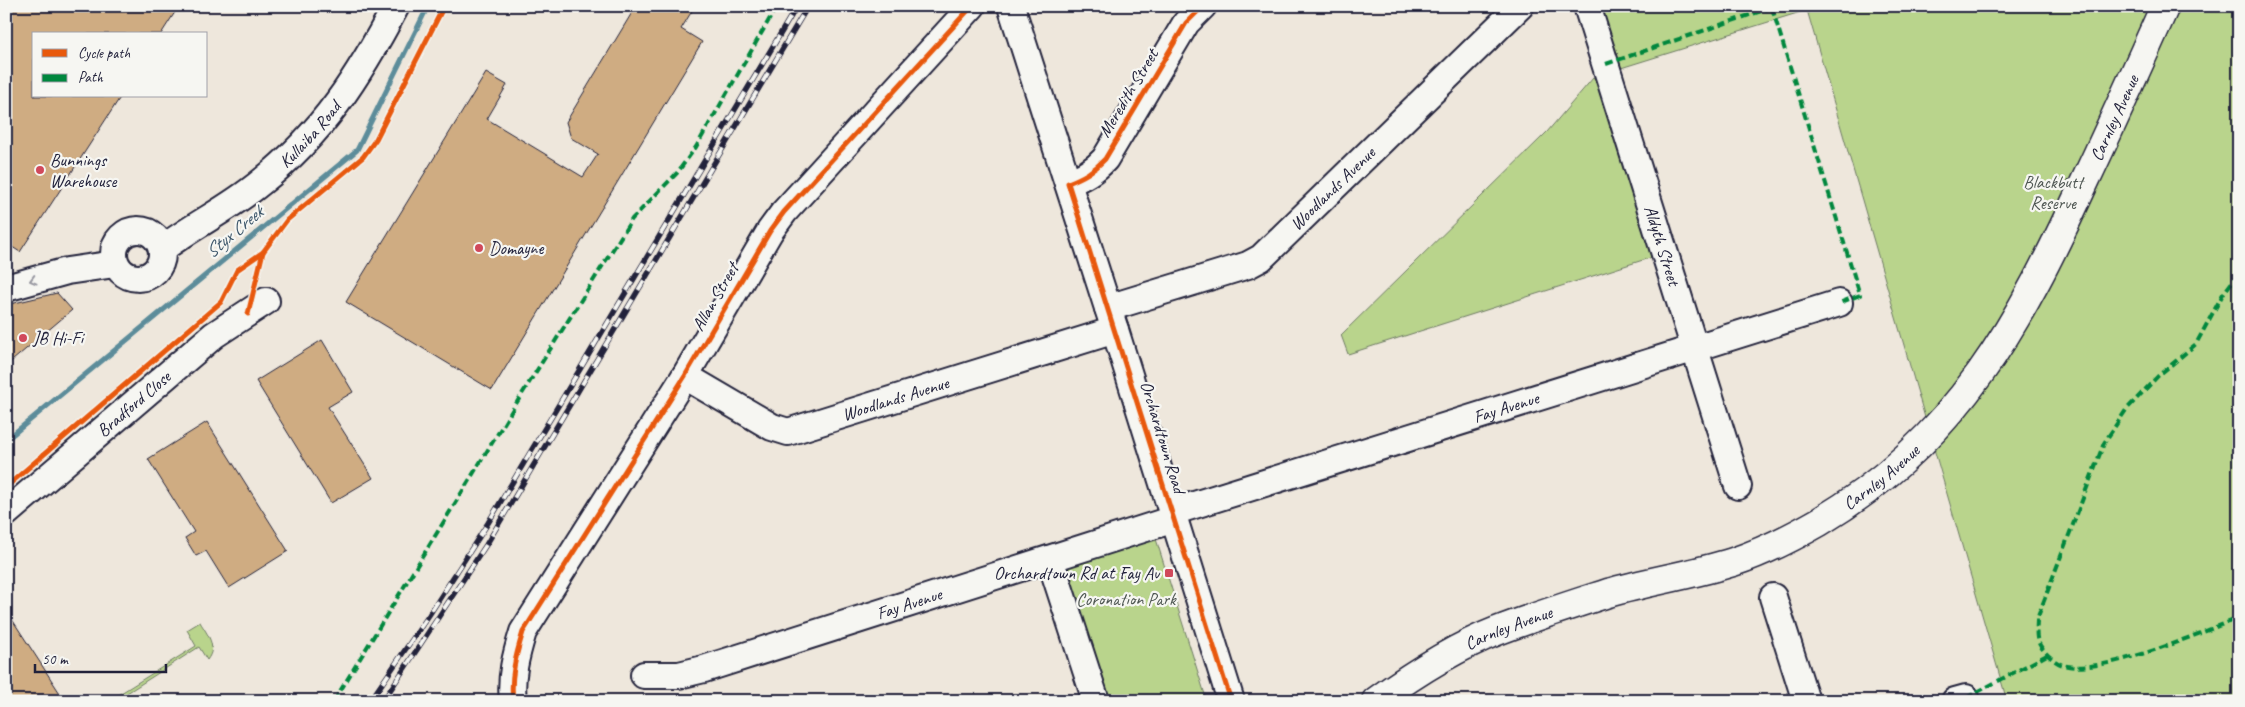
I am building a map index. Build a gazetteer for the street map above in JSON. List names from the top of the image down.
{
  "streets": {
    "main road": ["Carnley Avenue"],
    "street": [
      "Meredith Street",
      "Kullaiba Road",
      "Woodlands Avenue",
      "Aldyth Street",
      "Allan Street",
      "Bradford Close",
      "Fay Avenue",
      "Orchardtown Road"
    ]
  },
  "crossings": [
    ["Meredith Street", "Orchardtown Road"],
    ["Woodlands Avenue", "Allan Street"],
    ["Woodlands Avenue", "Orchardtown Road"],
    ["Aldyth Street", "Fay Avenue"],
    ["Fay Avenue", "Orchardtown Road"]
  ],
  "water": ["Styx Creek"],
  "parks": ["Blackbutt Reserve", "Coronation Park"],
  "places": {
    "other": ["Bunnings Warehouse", "Domayne", "JB Hi-Fi"],
    "transit": ["Orchardtown Rd at Fay Av"]
  },
  "legend": ["Cycle path", "Path"],
  "scale_bar": "50 m"
}
